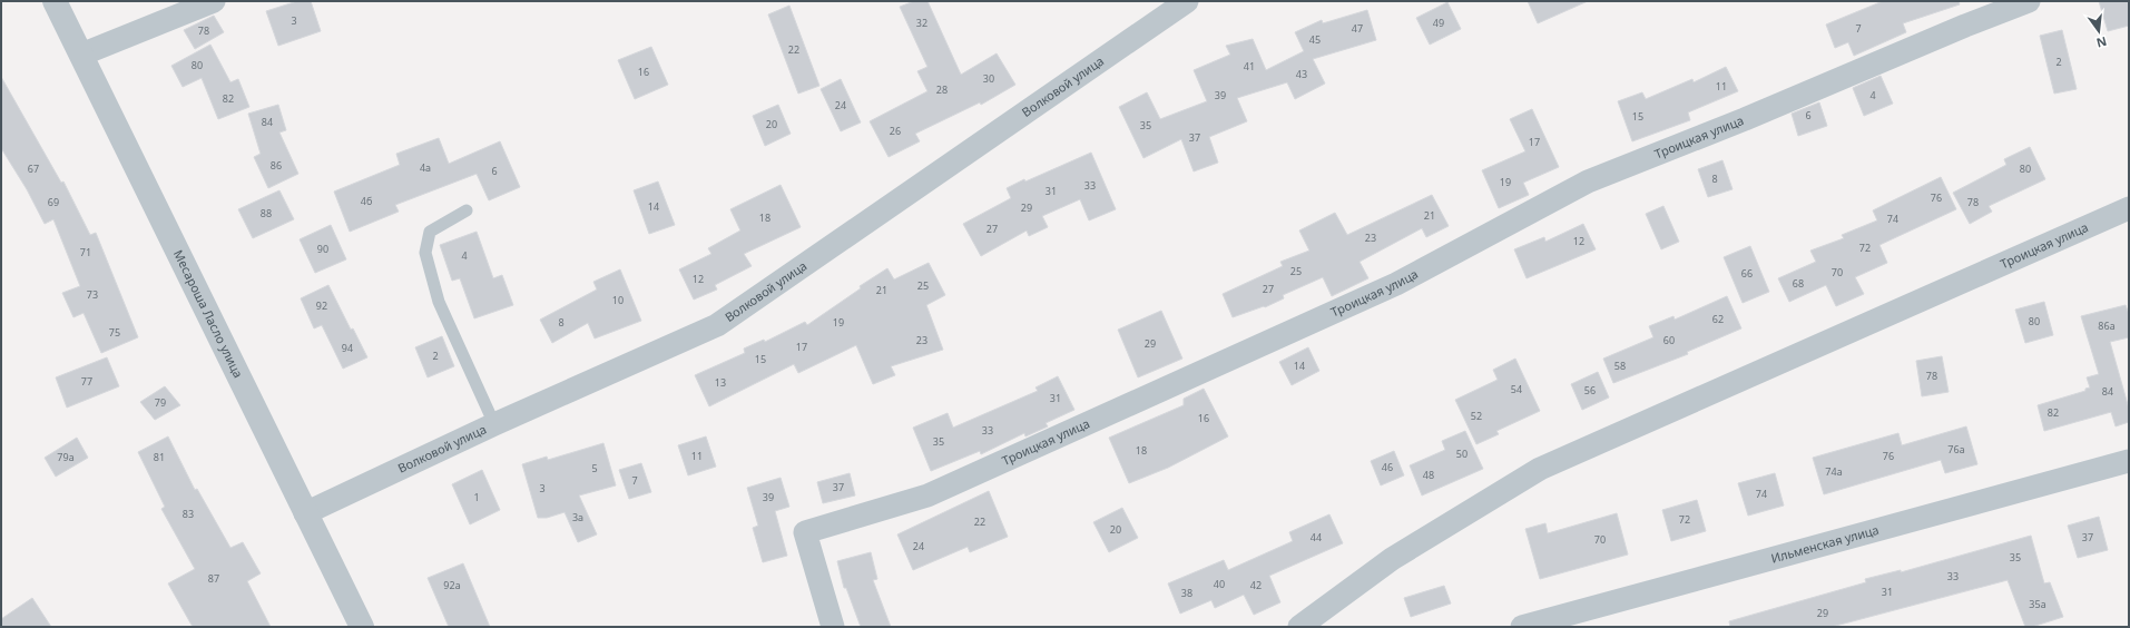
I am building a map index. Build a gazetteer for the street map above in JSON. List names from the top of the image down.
{
  "streets": {
    "street": [
      "Волковой улица",
      "Троицкая улица",
      "Месароша Ласло улица",
      "Ильменская улица"
    ]
  },
  "crossings": [
    ["Волковой улица", "Месароша Ласло улица"]
  ],
  "house_numbers": [
    "3",
    "32",
    "49",
    "47",
    "7",
    "78",
    "45",
    "22",
    "2",
    "80",
    "41",
    "16",
    "43",
    "30",
    "11",
    "28",
    "39",
    "4",
    "82",
    "24",
    "6",
    "15",
    "84",
    "20",
    "35",
    "26",
    "37",
    "17",
    "86",
    "4а",
    "67",
    "80",
    "6",
    "8",
    "19",
    "33",
    "31",
    "76",
    "4б",
    "69",
    "78",
    "14",
    "29",
    "88",
    "21",
    "18",
    "74",
    "27",
    "23",
    "12",
    "72",
    "90",
    "71",
    "4",
    "25",
    "70",
    "66",
    "12",
    "68",
    "25",
    "27",
    "21",
    "73",
    "10",
    "92",
    "62",
    "80",
    "8",
    "19",
    "86а",
    "75",
    "23",
    "60",
    "29",
    "17",
    "94",
    "2",
    "15",
    "14",
    "58",
    "78",
    "77",
    "13",
    "54",
    "56",
    "84",
    "31",
    "79",
    "82",
    "52",
    "16",
    "33",
    "35",
    "76а",
    "18",
    "50",
    "11",
    "76",
    "79а",
    "81",
    "46",
    "5",
    "74а",
    "48",
    "7",
    "37",
    "3",
    "74",
    "1",
    "39",
    "83",
    "3а",
    "72",
    "22",
    "20",
    "44",
    "37",
    "70",
    "24",
    "35",
    "33",
    "87",
    "40",
    "92а",
    "42",
    "31",
    "38",
    "35а",
    "29"
  ],
  "north": "bottom"
}
